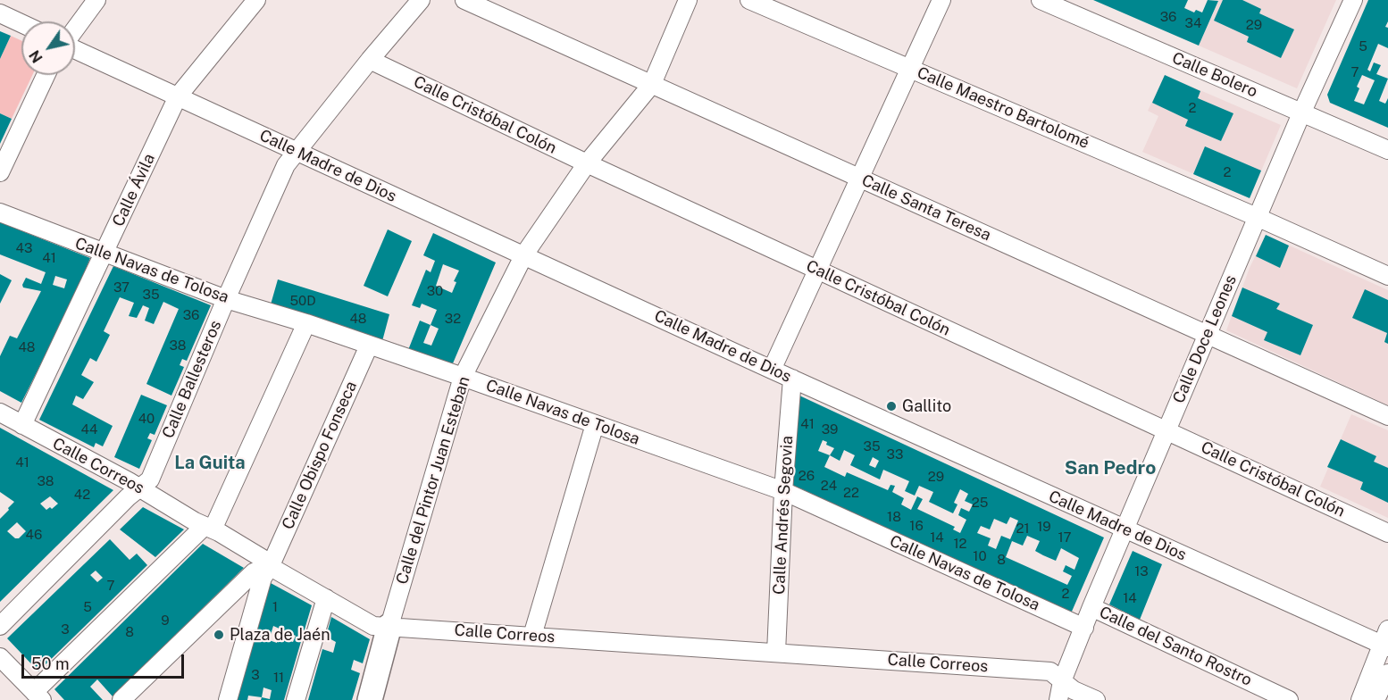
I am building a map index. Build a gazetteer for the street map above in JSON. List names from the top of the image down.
{
  "streets": {
    "street": [
      "Calle Bolero",
      "Calle Maestro Bartolomé",
      "Calle Cristóbal Colón",
      "Calle Madre de Dios",
      "Calle Ávila",
      "Calle Santa Teresa",
      "Calle Navas de Tolosa",
      "Calle Doce Leones",
      "Calle Ballesteros",
      "Calle Obispo Fonseca",
      "Calle Correos",
      "Calle del Pintor Juan Esteban",
      "Calle Andrés Segovia",
      "Calle del Santo Rostro"
    ]
  },
  "crossings": [
    ["Calle Bolero", "Calle Doce Leones"],
    ["Calle Maestro Bartolomé", "Calle Doce Leones"],
    ["Calle Cristóbal Colón", "Calle Doce Leones"],
    ["Calle Cristóbal Colón", "Calle Ballesteros"],
    ["Calle Cristóbal Colón", "Calle del Pintor Juan Esteban"],
    ["Calle Madre de Dios", "Calle Ávila"],
    ["Calle Madre de Dios", "Calle Doce Leones"],
    ["Calle Madre de Dios", "Calle Ballesteros"],
    ["Calle Madre de Dios", "Calle del Pintor Juan Esteban"],
    ["Calle Madre de Dios", "Calle Andrés Segovia"],
    ["Calle Ávila", "Calle Navas de Tolosa"],
    ["Calle Ávila", "Calle Correos"],
    ["Calle Santa Teresa", "Calle Doce Leones"],
    ["Calle Santa Teresa", "Calle del Pintor Juan Esteban"],
    ["Calle Navas de Tolosa", "Calle Doce Leones"],
    ["Calle Navas de Tolosa", "Calle Ballesteros"],
    ["Calle Navas de Tolosa", "Calle Obispo Fonseca"],
    ["Calle Navas de Tolosa", "Calle del Pintor Juan Esteban"],
    ["Calle Navas de Tolosa", "Calle Andrés Segovia"],
    ["Calle Doce Leones", "Calle Correos"],
    ["Calle Doce Leones", "Calle del Santo Rostro"],
    ["Calle Ballesteros", "Calle Correos"],
    ["Calle Obispo Fonseca", "Calle Correos"],
    ["Calle Correos", "Calle del Pintor Juan Esteban"],
    ["Calle Correos", "Calle Andrés Segovia"]
  ],
  "districts": ["La Guita", "San Pedro"],
  "places": ["Gallito", "Plaza de Jaén"],
  "house_numbers": [
    "36",
    "34",
    "29",
    "5",
    "7",
    "2",
    "2",
    "43",
    "41",
    "37",
    "30",
    "35",
    "50D",
    "36",
    "48",
    "32",
    "38",
    "48",
    "40",
    "41",
    "44",
    "39",
    "35",
    "33",
    "41",
    "26",
    "29",
    "38",
    "24",
    "22",
    "42",
    "25",
    "18",
    "16",
    "19",
    "21",
    "46",
    "14",
    "17",
    "12",
    "10",
    "8",
    "13",
    "7",
    "2",
    "14",
    "5",
    "1",
    "9",
    "3",
    "8",
    "3",
    "11"
  ],
  "scale_bar": "50 m",
  "north": "bottom left"
}
